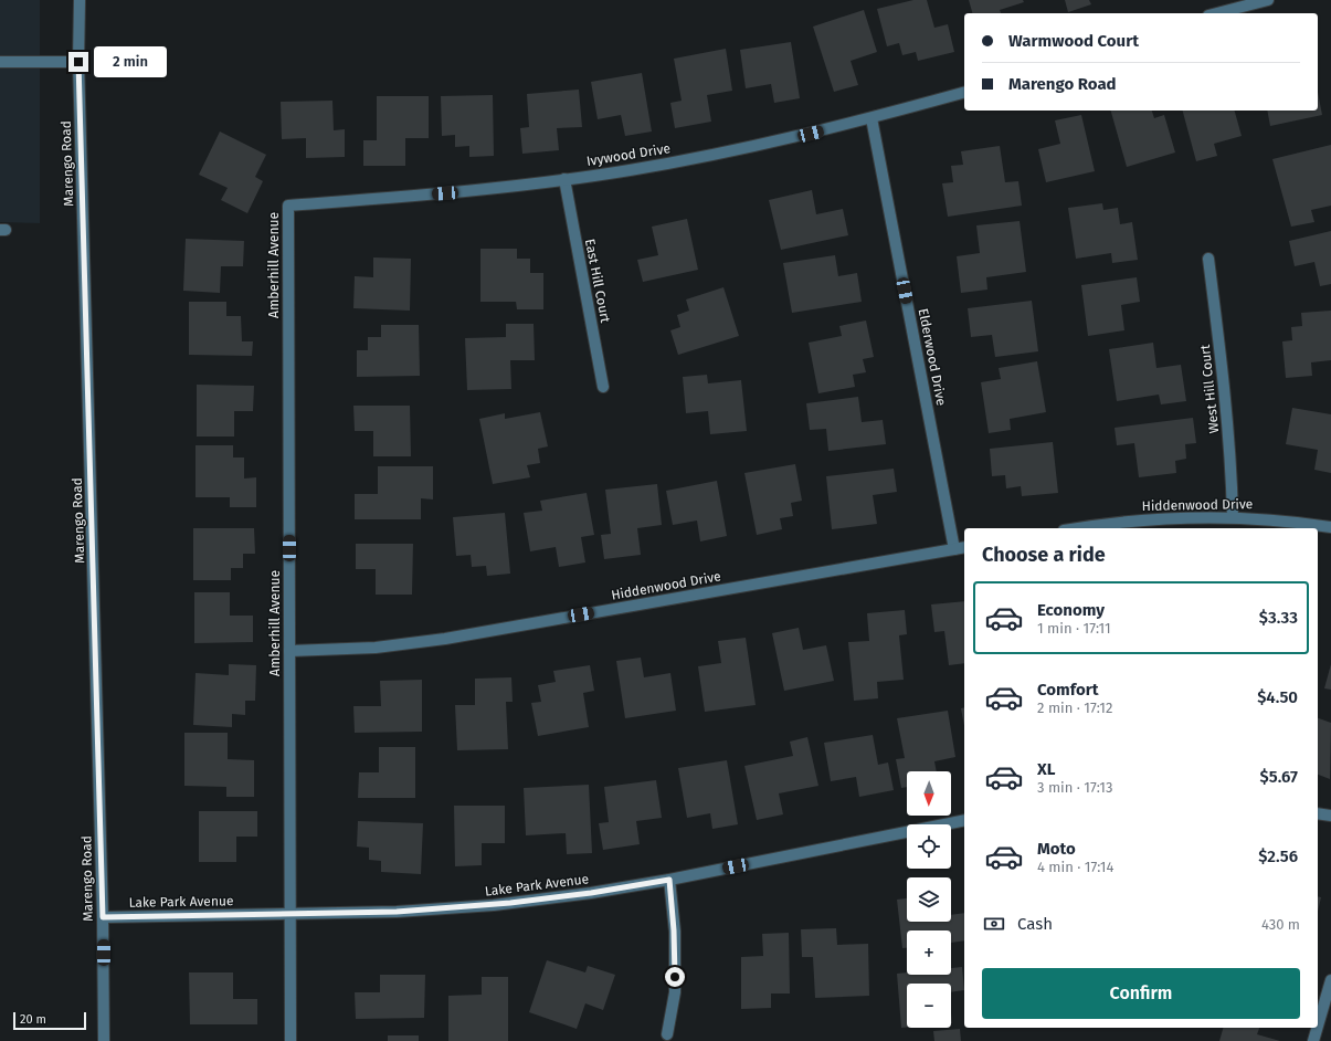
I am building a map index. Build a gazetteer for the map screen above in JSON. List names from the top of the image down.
{
  "streets": {
    "street": [
      "Ivywood Drive",
      "Marengo Road",
      "Amberhill Avenue",
      "East Hill Court",
      "Elderwood Drive",
      "West Hill Court",
      "Hiddenwood Drive",
      "Lake Park Avenue"
    ]
  },
  "crossings": [
    ["Ivywood Drive", "Amberhill Avenue"],
    ["Ivywood Drive", "East Hill Court"],
    ["Ivywood Drive", "Elderwood Drive"],
    ["Marengo Road", "Lake Park Avenue"],
    ["Amberhill Avenue", "Hiddenwood Drive"],
    ["Amberhill Avenue", "Lake Park Avenue"],
    ["Elderwood Drive", "Hiddenwood Drive"],
    ["West Hill Court", "Hiddenwood Drive"]
  ],
  "scale_bar": "20 m",
  "north": "bottom",
  "page": {
    "banner": ["Warmwood Court", "Marengo Road"],
    "bubble": "2 min",
    "heading": "Choose a ride",
    "list": [
      {
        "name": "Economy",
        "note": "1 min · 17:11",
        "value": "$3.33"
      },
      {
        "name": "Comfort",
        "note": "2 min · 17:12",
        "value": "$4.50"
      },
      {
        "name": "XL",
        "note": "3 min · 17:13",
        "value": "$5.67"
      },
      {
        "name": "Moto",
        "note": "4 min · 17:14",
        "value": "$2.56"
      }
    ],
    "map_buttons": ["+", "−"],
    "pay": ["Cash", "430 m"],
    "buttons": "Confirm",
    "scale": "20 m"
  }
}
